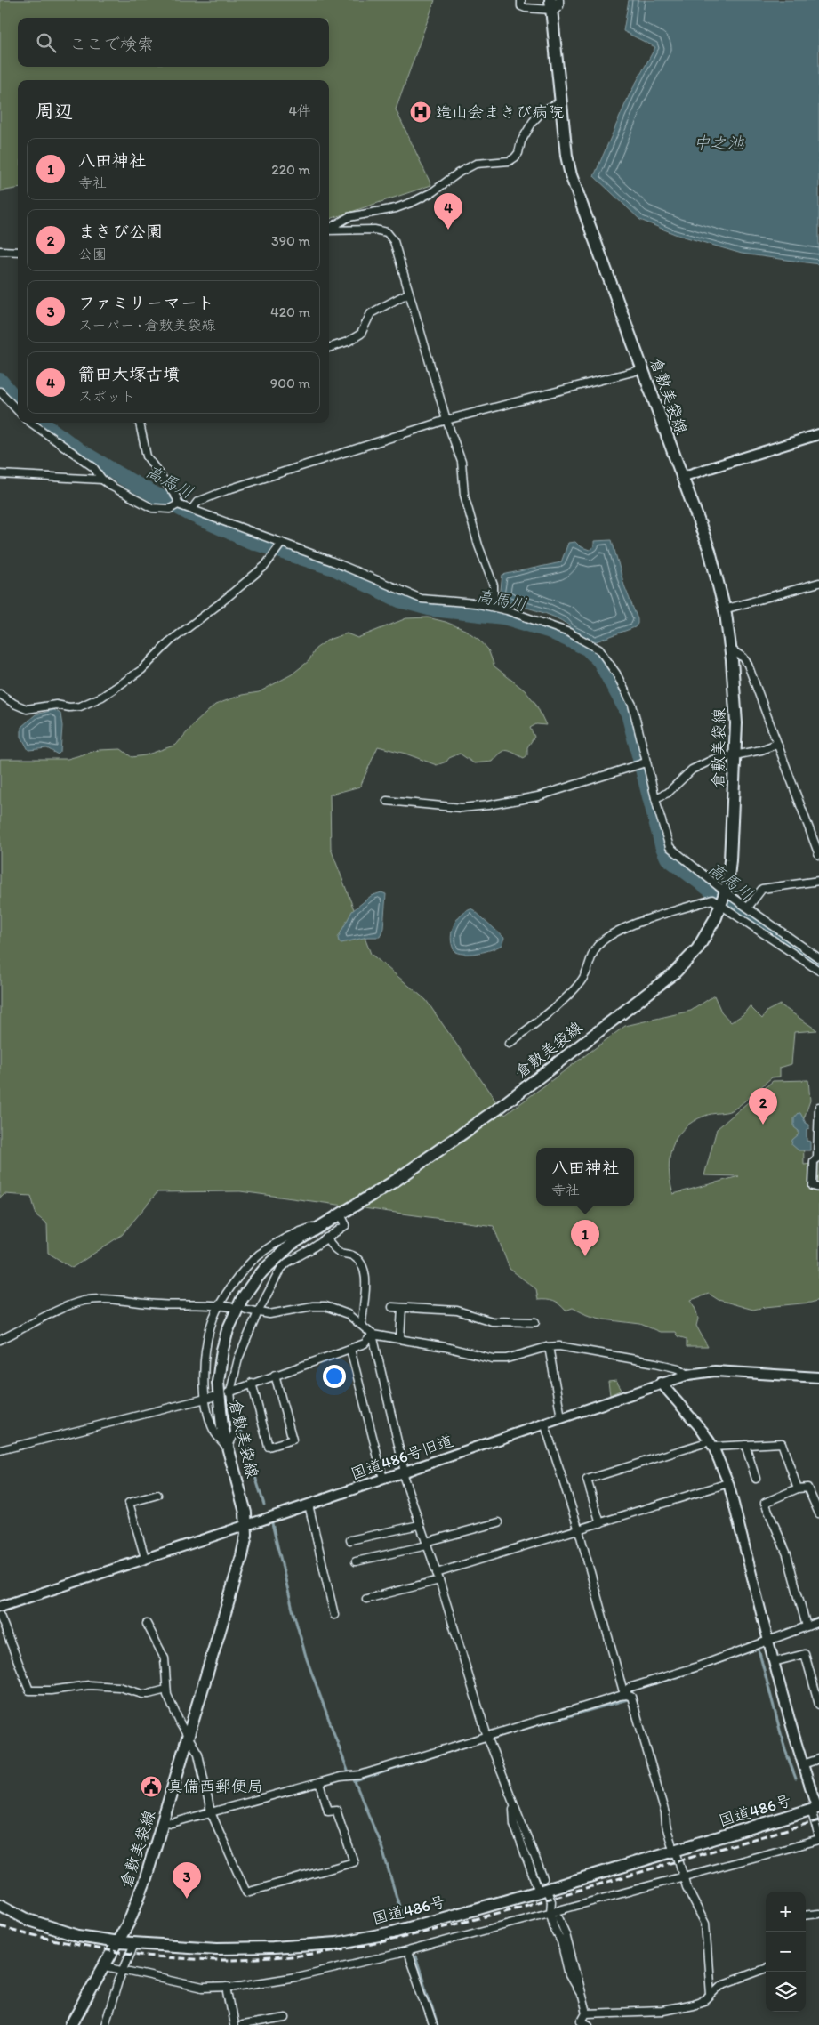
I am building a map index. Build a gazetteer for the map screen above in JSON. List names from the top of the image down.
{
  "streets": {
    "main road": ["倉敷美袋線", "国道486号"],
    "street": ["国道486号旧道"]
  },
  "crossings": [
    ["倉敷美袋線", "国道486号旧道"],
    ["倉敷美袋線", "国道486号"]
  ],
  "water": ["中之池", "高馬川"],
  "places": {
    "hospital": ["造山会まきび病院"],
    "public building": ["真備西郵便局"]
  },
  "page": {
    "search": "ここで検索",
    "heading": ["周辺", "4件"],
    "list": [
      {
        "mark": "1",
        "name": "八田神社",
        "note": "寺社",
        "value": "220 m"
      },
      {
        "mark": "2",
        "name": "まきび公園",
        "note": "公園",
        "value": "390 m"
      },
      {
        "mark": "3",
        "name": "ファミリーマート",
        "note": "スーパー · 倉敷美袋線",
        "value": "420 m"
      },
      {
        "mark": "4",
        "name": "箭田大塚古墳",
        "note": "スポット",
        "value": "900 m"
      }
    ],
    "pins": [
      "4",
      "2",
      "1",
      "3"
    ],
    "popup": ["八田神社", "寺社"],
    "map_buttons": ["+", "−"]
  }
}
